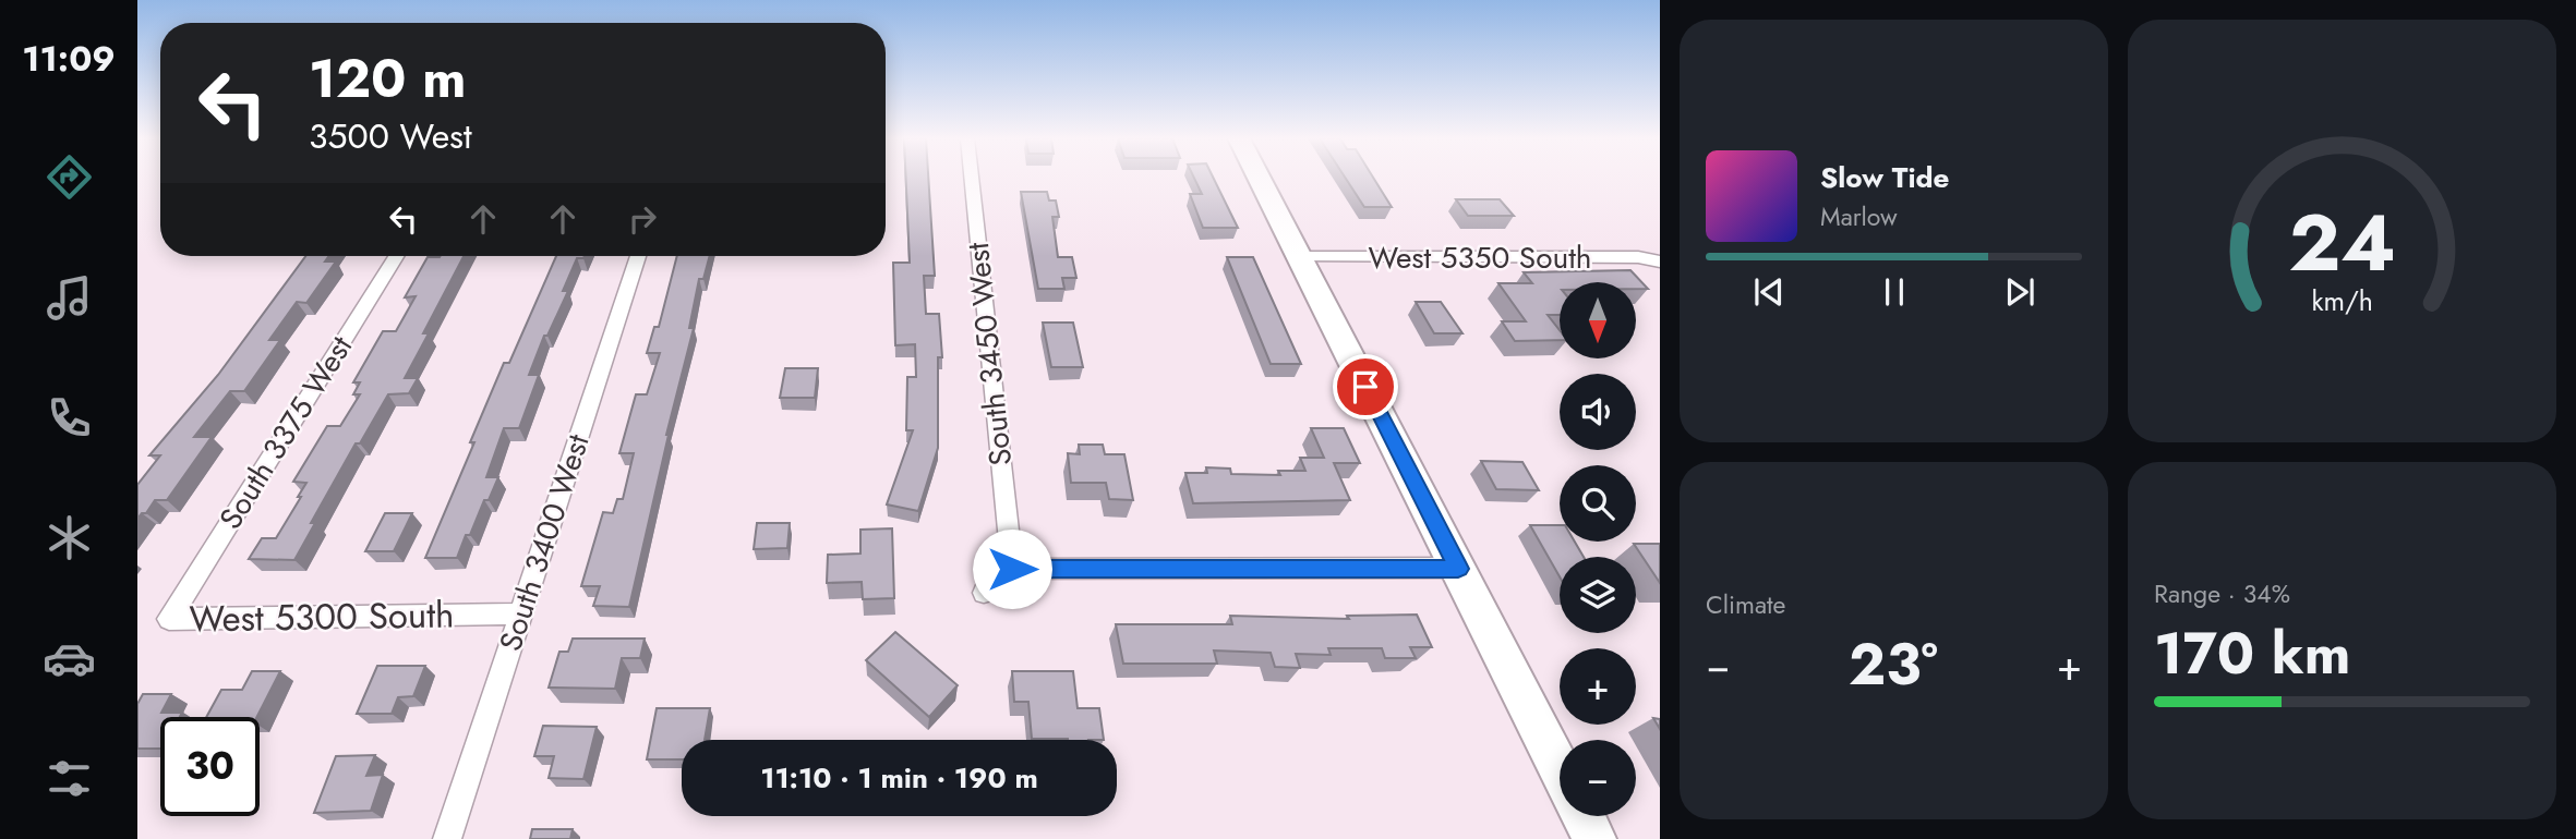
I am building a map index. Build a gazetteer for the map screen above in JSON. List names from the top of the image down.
{
  "streets": {
    "street": [
      "West 5350 South",
      "South 3450 West",
      "South 3375 West",
      "South 3400 West",
      "West 5300 South"
    ]
  },
  "crossings": [
    ["South 3375 West", "West 5300 South"],
    ["South 3400 West", "West 5300 South"]
  ],
  "north": "bottom",
  "page": {
    "tabs": "11:09",
    "turn": ["120 m", "3500 West"],
    "song": ["Slow Tide", "Marlow"],
    "map_buttons": ["+", "−"],
    "tile": [
      "Climate",
      ["Range · 34%", "170 km"]
    ],
    "heat": ["−", "23°", "+"],
    "limit": "30",
    "trip": "11:10 · 1 min · 190 m",
    "gauge": ["24", "km/h"]
  }
}
